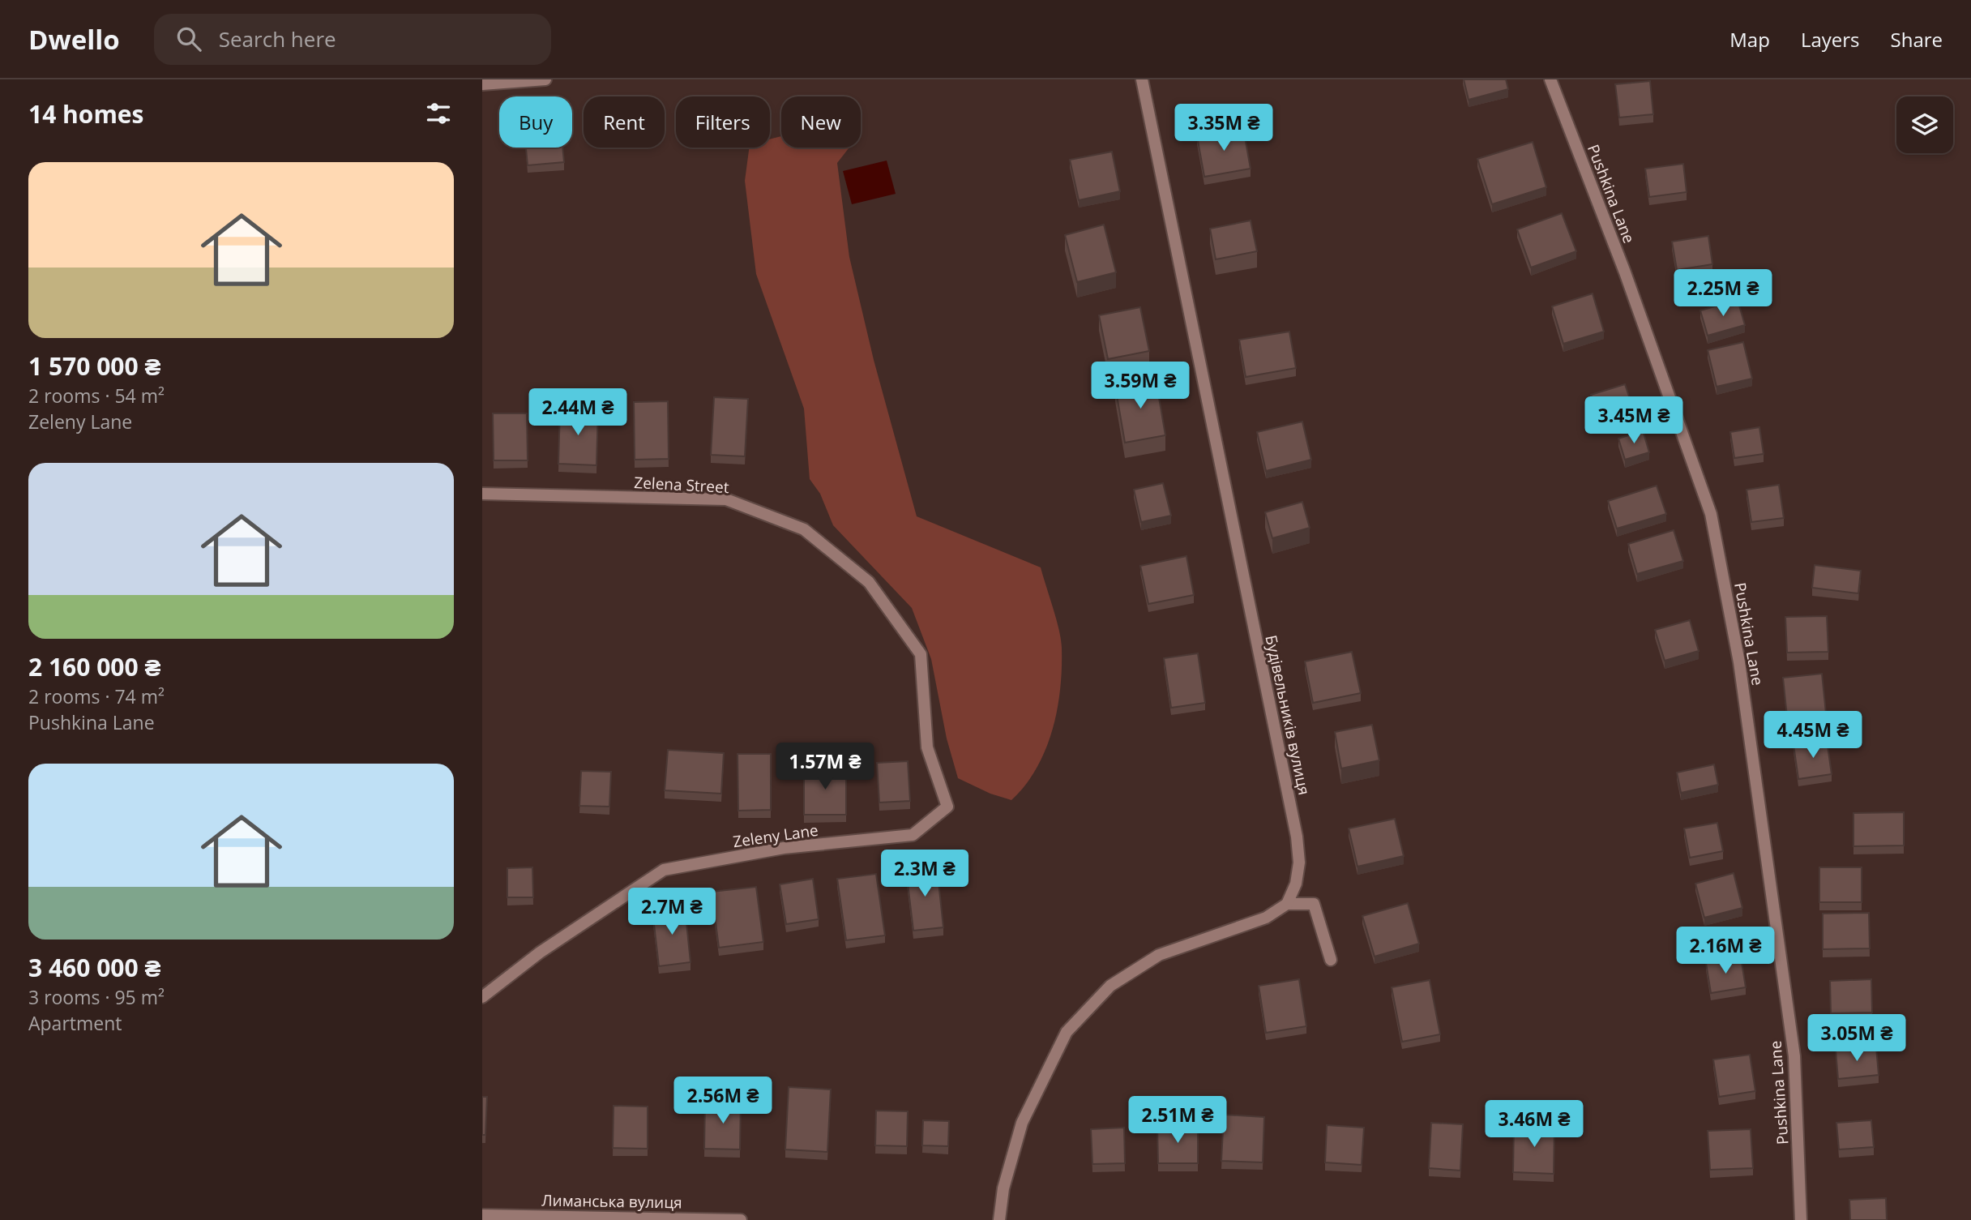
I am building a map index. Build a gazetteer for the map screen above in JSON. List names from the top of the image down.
{
  "streets": {
    "street": [
      "Pushkina Lane",
      "Zelena Street",
      "Будівельників вулиця",
      "Zeleny Lane",
      "Лиманська вулиця"
    ]
  },
  "crossings": [
    ["Zelena Street", "Zeleny Lane"]
  ],
  "page": {
    "header": "Dwello",
    "search": "Search here",
    "nav": ["Map", "Layers", "Share"],
    "heading": "14 homes",
    "chip": [
      "Buy",
      "Rent",
      "Filters",
      "New"
    ],
    "price": [
      "3.35M ₴",
      "2.25M ₴",
      "3.59M ₴",
      "2.44M ₴",
      "3.45M ₴",
      "4.45M ₴",
      "1.57M ₴",
      "2.3M ₴",
      "2.7M ₴",
      "2.16M ₴",
      "3.05M ₴",
      "2.56M ₴",
      "2.51M ₴",
      "3.46M ₴"
    ],
    "list": [
      {
        "name": "1 570 000 ₴",
        "note": "2 rooms · 54 m² · Zeleny Lane"
      },
      {
        "name": "2 160 000 ₴",
        "note": "2 rooms · 74 m² · Pushkina Lane"
      },
      {
        "name": "3 460 000 ₴",
        "note": "3 rooms · 95 m² · Apartment"
      }
    ]
  }
}
